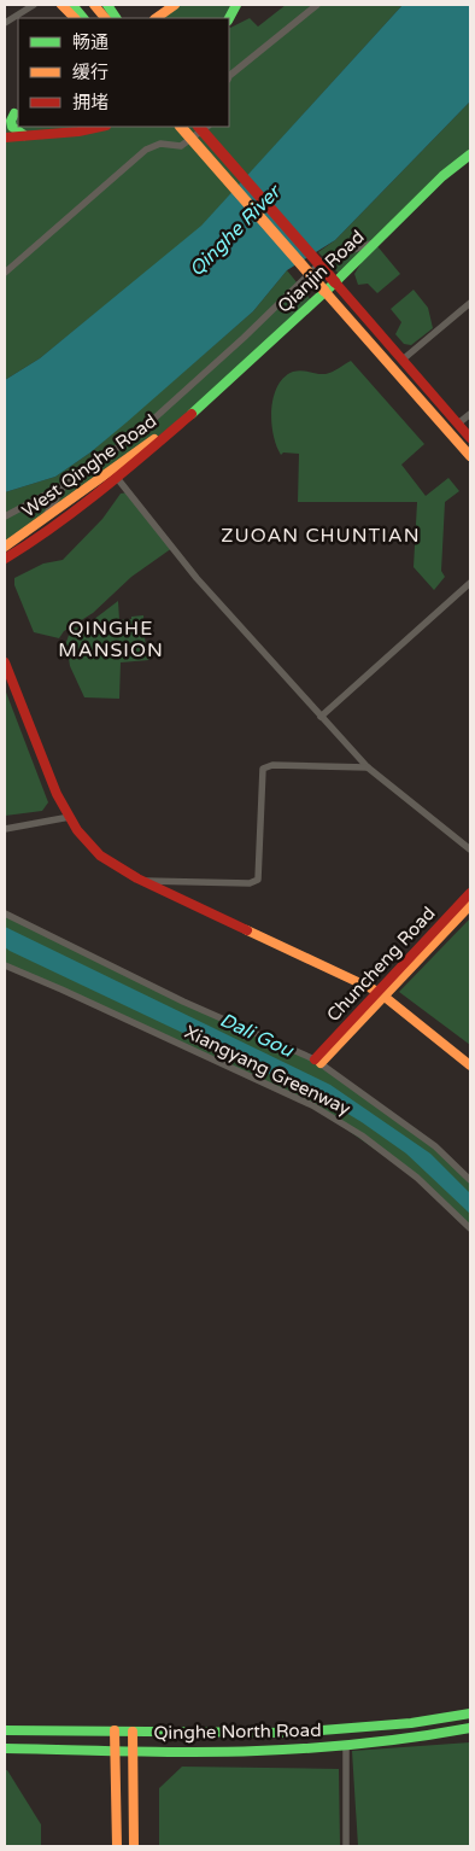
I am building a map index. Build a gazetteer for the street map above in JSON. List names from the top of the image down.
{
  "streets": {
    "main road": [
      "Qianjin Road",
      "West Qinghe Road",
      "Chuncheng Road",
      "Qinghe North Road"
    ],
    "street": ["Xiangyang Greenway"]
  },
  "crossings": [
    ["Qianjin Road", "West Qinghe Road"],
    ["Chuncheng Road", "Xiangyang Greenway"]
  ],
  "districts": ["ZUOAN CHUNTIAN", "QINGHE MANSION"],
  "water": ["Qinghe River", "Dali Gou"],
  "legend": ["畅通", "缓行", "拥堵"]
}
